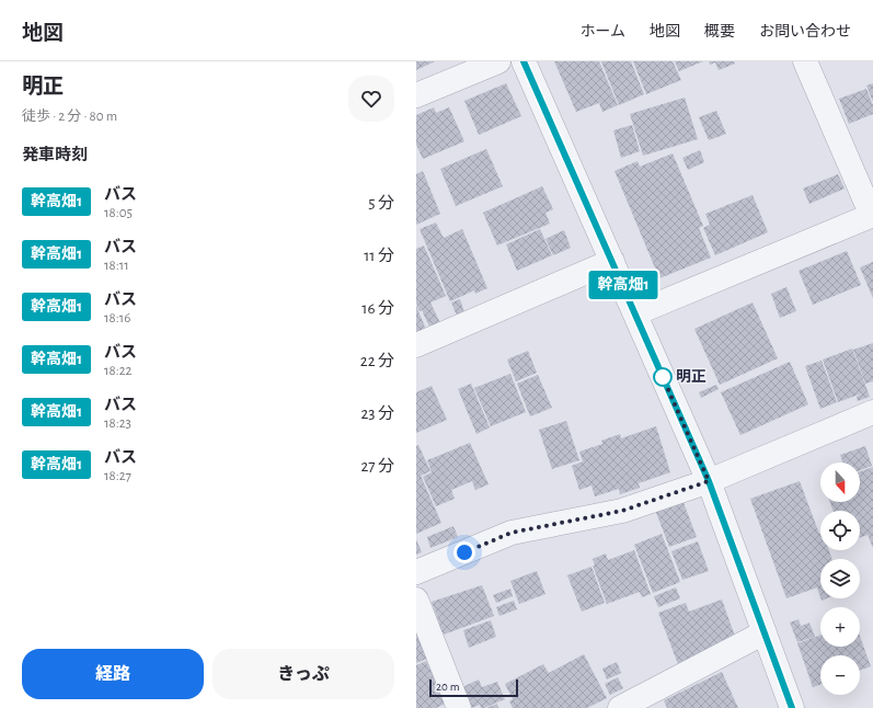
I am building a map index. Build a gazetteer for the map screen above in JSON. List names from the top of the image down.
{
  "places": ["明正"],
  "lines": ["bus line 幹高畑1"],
  "scale_bar": "20 m",
  "north": "bottom",
  "page": {
    "header": "地図",
    "nav": [
      "ホーム",
      "地図",
      "概要",
      "お問い合わせ"
    ],
    "heading": [
      ["明正", "徒歩 · 2 分 · 80 m"],
      "発車時刻"
    ],
    "on_map": "幹高畑1",
    "list": [
      {
        "mark": "幹高畑1",
        "name": "バス",
        "note": "18:05",
        "value": "5 分"
      },
      {
        "mark": "幹高畑1",
        "name": "バス",
        "note": "18:11",
        "value": "11 分"
      },
      {
        "mark": "幹高畑1",
        "name": "バス",
        "note": "18:16",
        "value": "16 分"
      },
      {
        "mark": "幹高畑1",
        "name": "バス",
        "note": "18:22",
        "value": "22 分"
      },
      {
        "mark": "幹高畑1",
        "name": "バス",
        "note": "18:23",
        "value": "23 分"
      },
      {
        "mark": "幹高畑1",
        "name": "バス",
        "note": "18:27",
        "value": "27 分"
      }
    ],
    "map_buttons": ["+", "−"],
    "buttons": ["経路", "きっぷ"],
    "scale": "20 m"
  }
}
